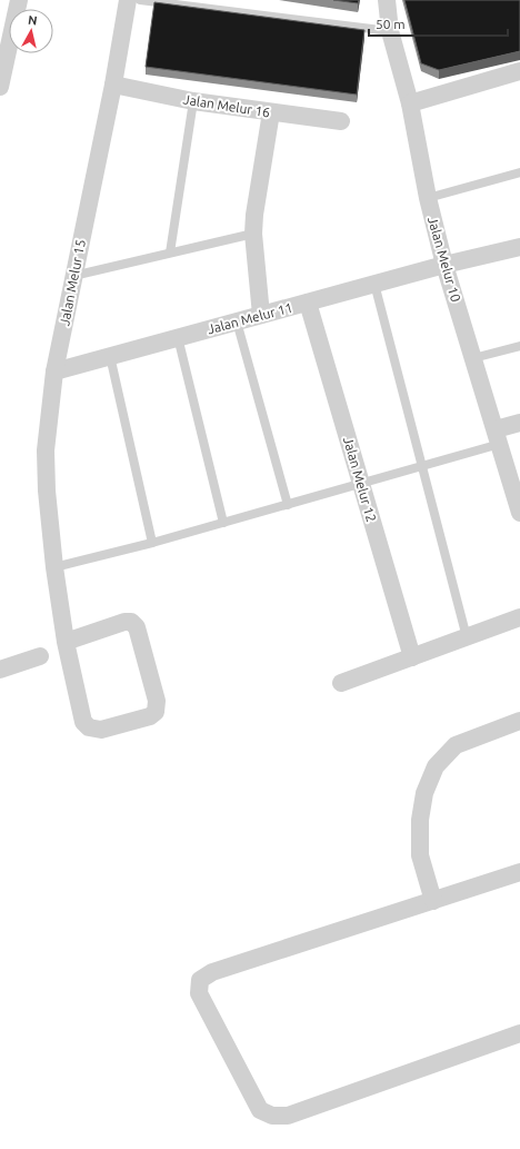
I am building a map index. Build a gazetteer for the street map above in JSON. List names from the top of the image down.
{
  "streets": {
    "street": [
      "Jalan Melur 16",
      "Jalan Melur 10",
      "Jalan Melur 15",
      "Jalan Melur 11",
      "Jalan Melur 12"
    ]
  },
  "crossings": [
    ["Jalan Melur 16", "Jalan Melur 15"],
    ["Jalan Melur 10", "Jalan Melur 11"],
    ["Jalan Melur 15", "Jalan Melur 11"],
    ["Jalan Melur 11", "Jalan Melur 12"]
  ],
  "scale_bar": "50 m",
  "north": "top"
}
